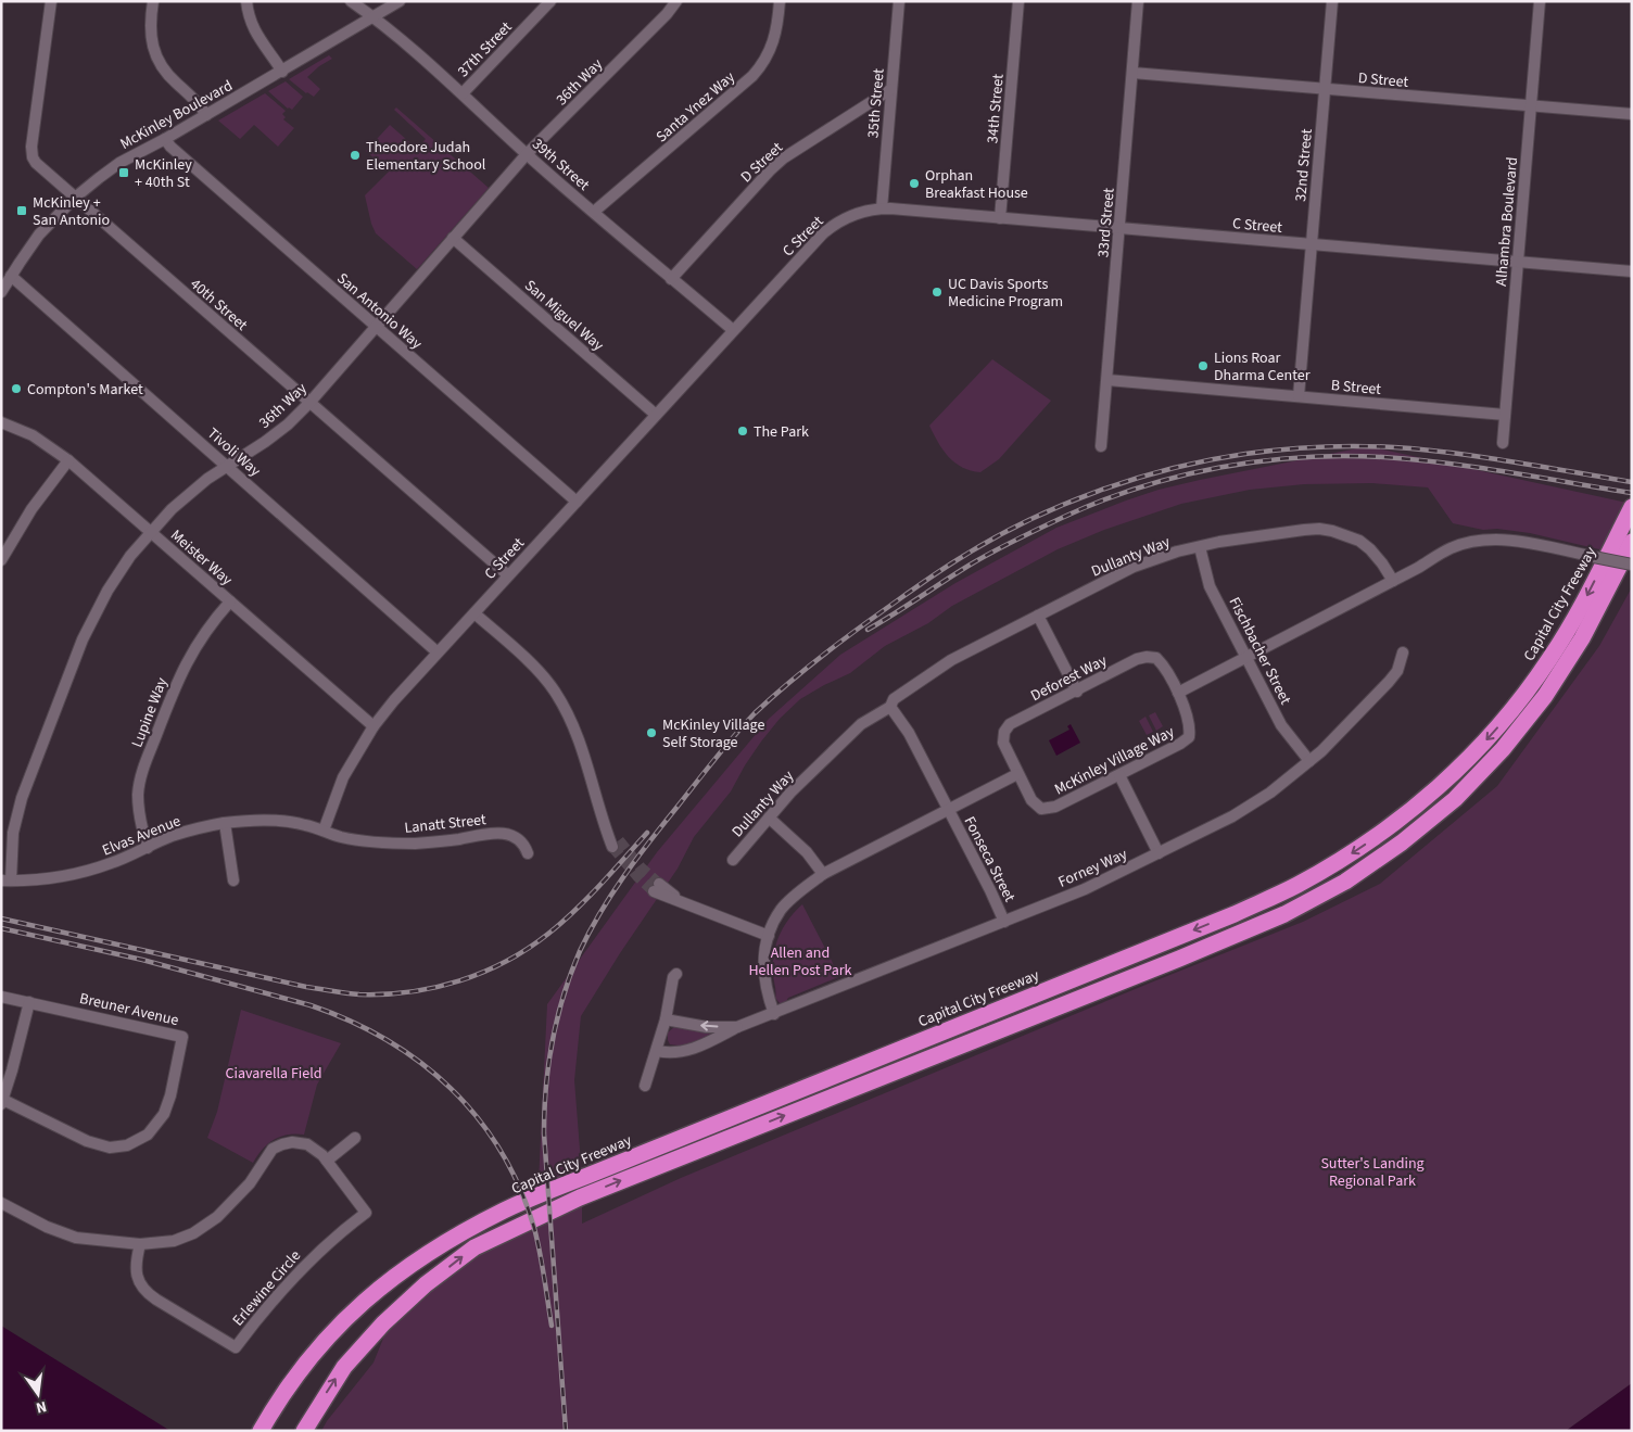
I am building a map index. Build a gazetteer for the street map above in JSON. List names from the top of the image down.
{
  "streets": {
    "highway": ["Capital City Freeway"],
    "street": [
      "37th Street",
      "D Street",
      "36th Way",
      "35th Street",
      "Santa Ynez Way",
      "34th Street",
      "McKinley Boulevard",
      "39th Street",
      "32nd Street",
      "Alhambra Boulevard",
      "33rd Street",
      "C Street",
      "40th Street",
      "San Antonio Way",
      "San Miguel Way",
      "B Street",
      "Tivoli Way",
      "Dullanty Way",
      "Meister Way",
      "Fischbacher Street",
      "Deforest Way",
      "Lupine Way",
      "McKinley Village Way",
      "Lanatt Street",
      "Elvas Avenue",
      "Fonseca Street",
      "Forney Way",
      "Breuner Avenue",
      "Erlewine Circle"
    ]
  },
  "crossings": [
    ["37th Street", "39th Street"],
    ["D Street", "35th Street"],
    ["D Street", "39th Street"],
    ["D Street", "32nd Street"],
    ["D Street", "Alhambra Boulevard"],
    ["D Street", "33rd Street"],
    ["36th Way", "39th Street"],
    ["36th Way", "40th Street"],
    ["36th Way", "San Antonio Way"],
    ["36th Way", "San Miguel Way"],
    ["36th Way", "Tivoli Way"],
    ["36th Way", "Meister Way"],
    ["36th Way", "Elvas Avenue"],
    ["35th Street", "C Street"],
    ["Santa Ynez Way", "39th Street"],
    ["34th Street", "C Street"],
    ["McKinley Boulevard", "39th Street"],
    ["McKinley Boulevard", "40th Street"],
    ["McKinley Boulevard", "San Antonio Way"],
    ["McKinley Boulevard", "Tivoli Way"],
    ["39th Street", "C Street"],
    ["32nd Street", "C Street"],
    ["32nd Street", "B Street"],
    ["Alhambra Boulevard", "C Street"],
    ["Alhambra Boulevard", "B Street"],
    ["33rd Street", "C Street"],
    ["33rd Street", "B Street"],
    ["C Street", "40th Street"],
    ["C Street", "San Antonio Way"],
    ["C Street", "San Miguel Way"],
    ["C Street", "Tivoli Way"],
    ["C Street", "Meister Way"],
    ["C Street", "Lanatt Street"],
    ["C Street", "Elvas Avenue"],
    ["Dullanty Way", "Fischbacher Street"],
    ["Meister Way", "Lupine Way"],
    ["Fischbacher Street", "Forney Way"],
    ["Deforest Way", "McKinley Village Way"],
    ["Lupine Way", "Elvas Avenue"],
    ["Lanatt Street", "Elvas Avenue"],
    ["Fonseca Street", "Forney Way"]
  ],
  "parks": ["Allen and Hellen Post Park", "Ciavarella Field", "Sutter's Landing Regional Park"],
  "places": {
    "other": [
      "Theodore Judah Elementary School",
      "Orphan Breakfast House",
      "UC Davis Sports Medicine Program",
      "Lions Roar Dharma Center",
      "Compton's Market",
      "The Park",
      "McKinley Village Self Storage"
    ],
    "transit": ["McKinley + 40th St", "McKinley + San Antonio"]
  },
  "north": "bottom"
}
